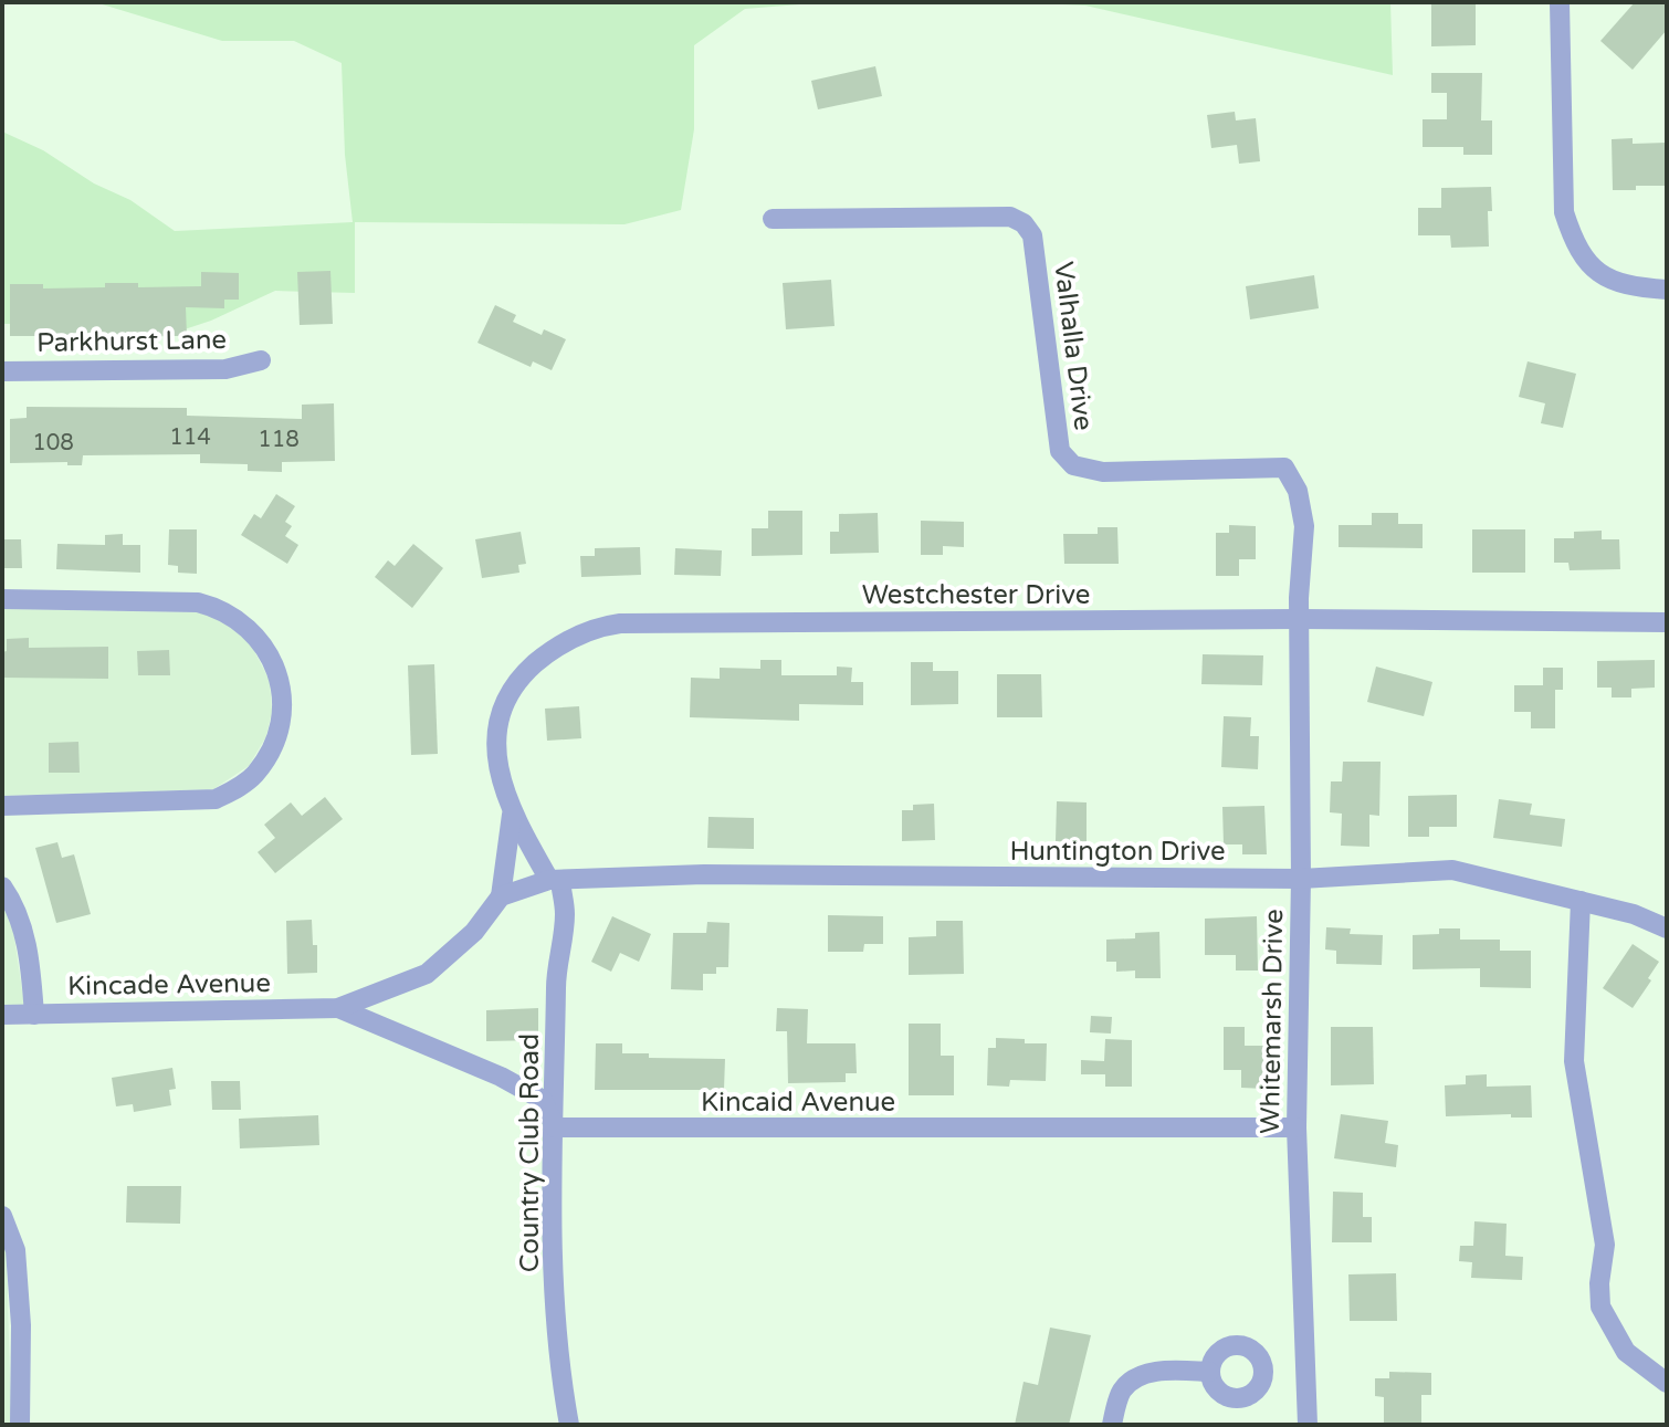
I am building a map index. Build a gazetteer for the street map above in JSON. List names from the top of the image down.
{
  "streets": {
    "street": [
      "Parkhurst Lane",
      "Valhalla Drive",
      "Westchester Drive",
      "Huntington Drive",
      "Kincade Avenue",
      "Whitemarsh Drive",
      "Kincaid Avenue",
      "Country Club Road"
    ]
  },
  "crossings": [
    ["Valhalla Drive", "Westchester Drive"],
    ["Valhalla Drive", "Whitemarsh Drive"],
    ["Westchester Drive", "Huntington Drive"],
    ["Westchester Drive", "Whitemarsh Drive"],
    ["Westchester Drive", "Country Club Road"],
    ["Huntington Drive", "Whitemarsh Drive"],
    ["Huntington Drive", "Country Club Road"],
    ["Whitemarsh Drive", "Kincaid Avenue"],
    ["Kincaid Avenue", "Country Club Road"]
  ],
  "house_numbers": ["114", "118", "108"]
}
